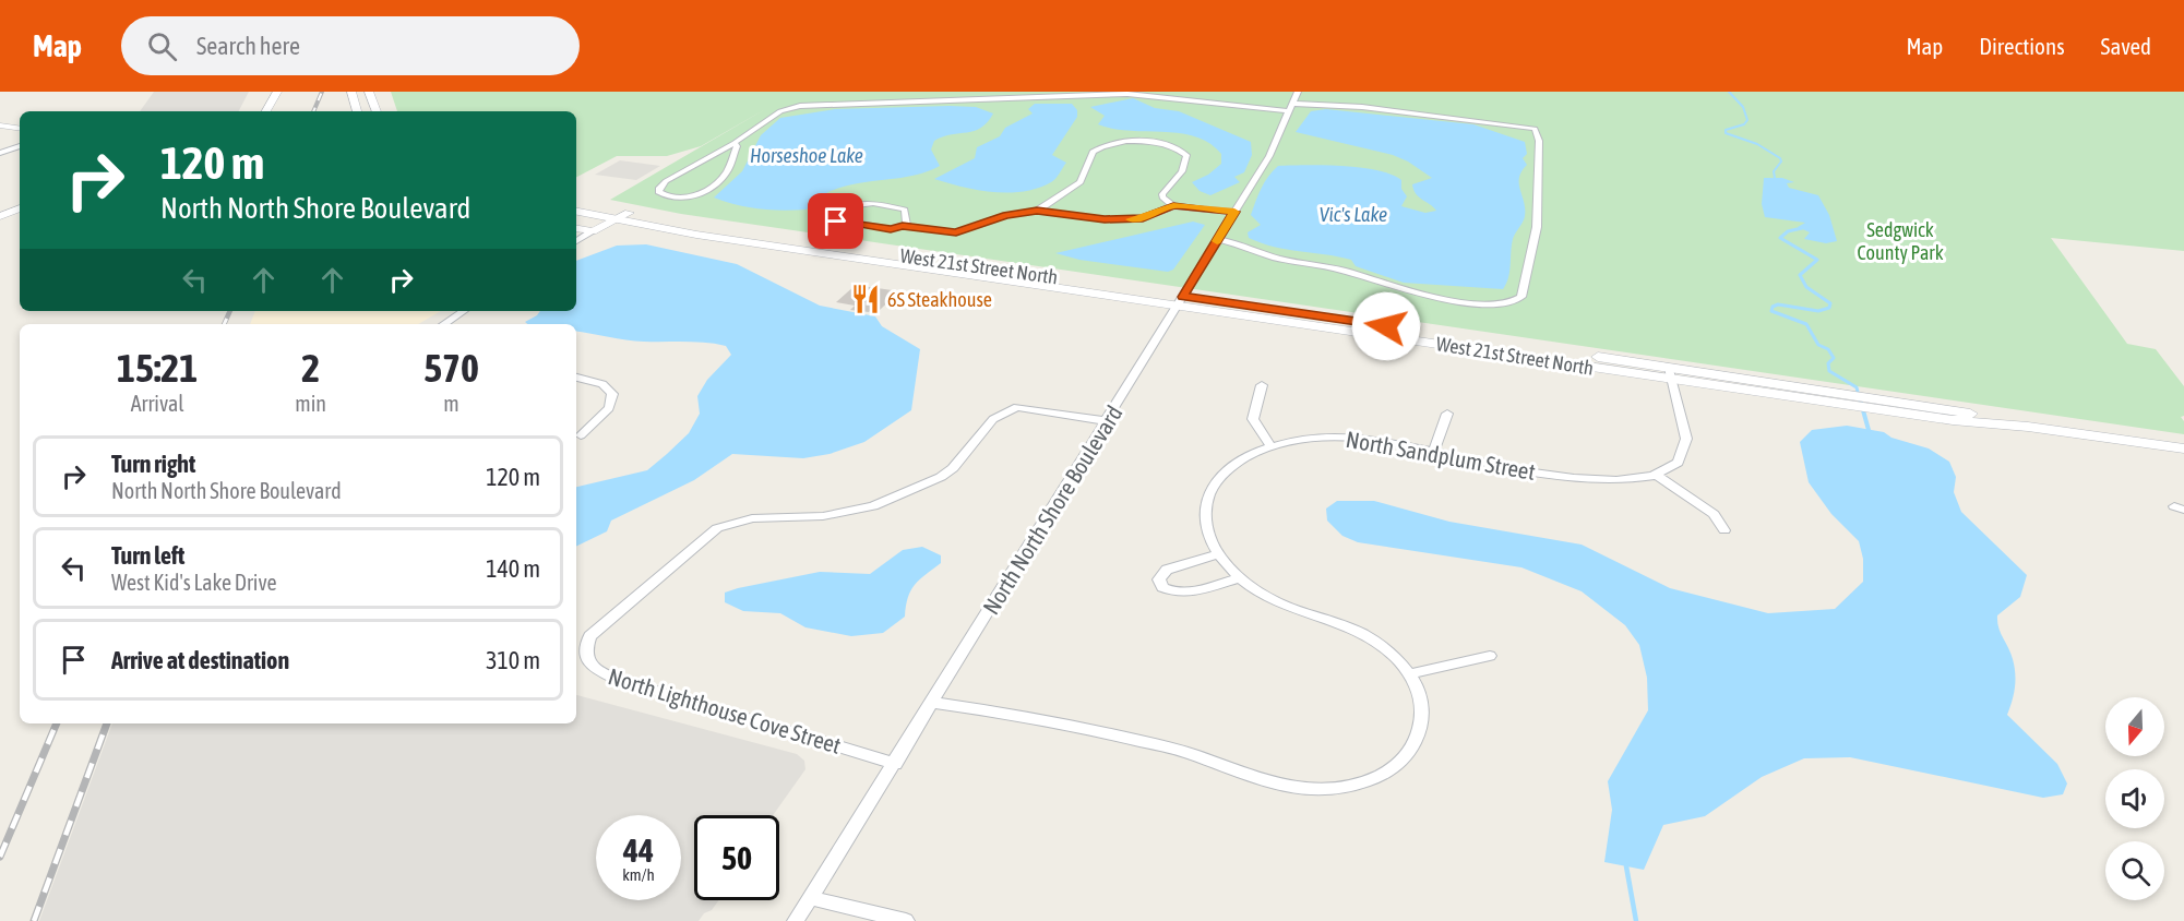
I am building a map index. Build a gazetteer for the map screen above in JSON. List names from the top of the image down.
{
  "streets": {
    "main road": ["West 21st Street North"],
    "street": ["North Sandplum Street", "North North Shore Boulevard", "North Lighthouse Cove Street"]
  },
  "crossings": [
    ["West 21st Street North", "North North Shore Boulevard"],
    ["North Sandplum Street", "North North Shore Boulevard"],
    ["North North Shore Boulevard", "North Lighthouse Cove Street"]
  ],
  "water": ["Horseshoe Lake", "Vic's Lake"],
  "parks": ["Sedgwick County Park"],
  "places": {
    "restaurant": ["6S Steakhouse"]
  },
  "north": "bottom",
  "page": {
    "header": "Map",
    "search": "Search here",
    "nav": ["Map", "Directions", "Saved"],
    "turn": ["120 m", "North North Shore Boulevard"],
    "eta": [
      "15:21",
      "Arrival",
      "2",
      "min",
      "570",
      "m"
    ],
    "list": [
      {
        "name": "Turn right",
        "note": "North North Shore Boulevard",
        "value": "120 m"
      },
      {
        "name": "Turn left",
        "note": "West Kid's Lake Drive",
        "value": "140 m"
      },
      {
        "name": "Arrive at destination",
        "value": "310 m"
      }
    ],
    "speed": "44 km/h",
    "limit": "50"
  }
}
